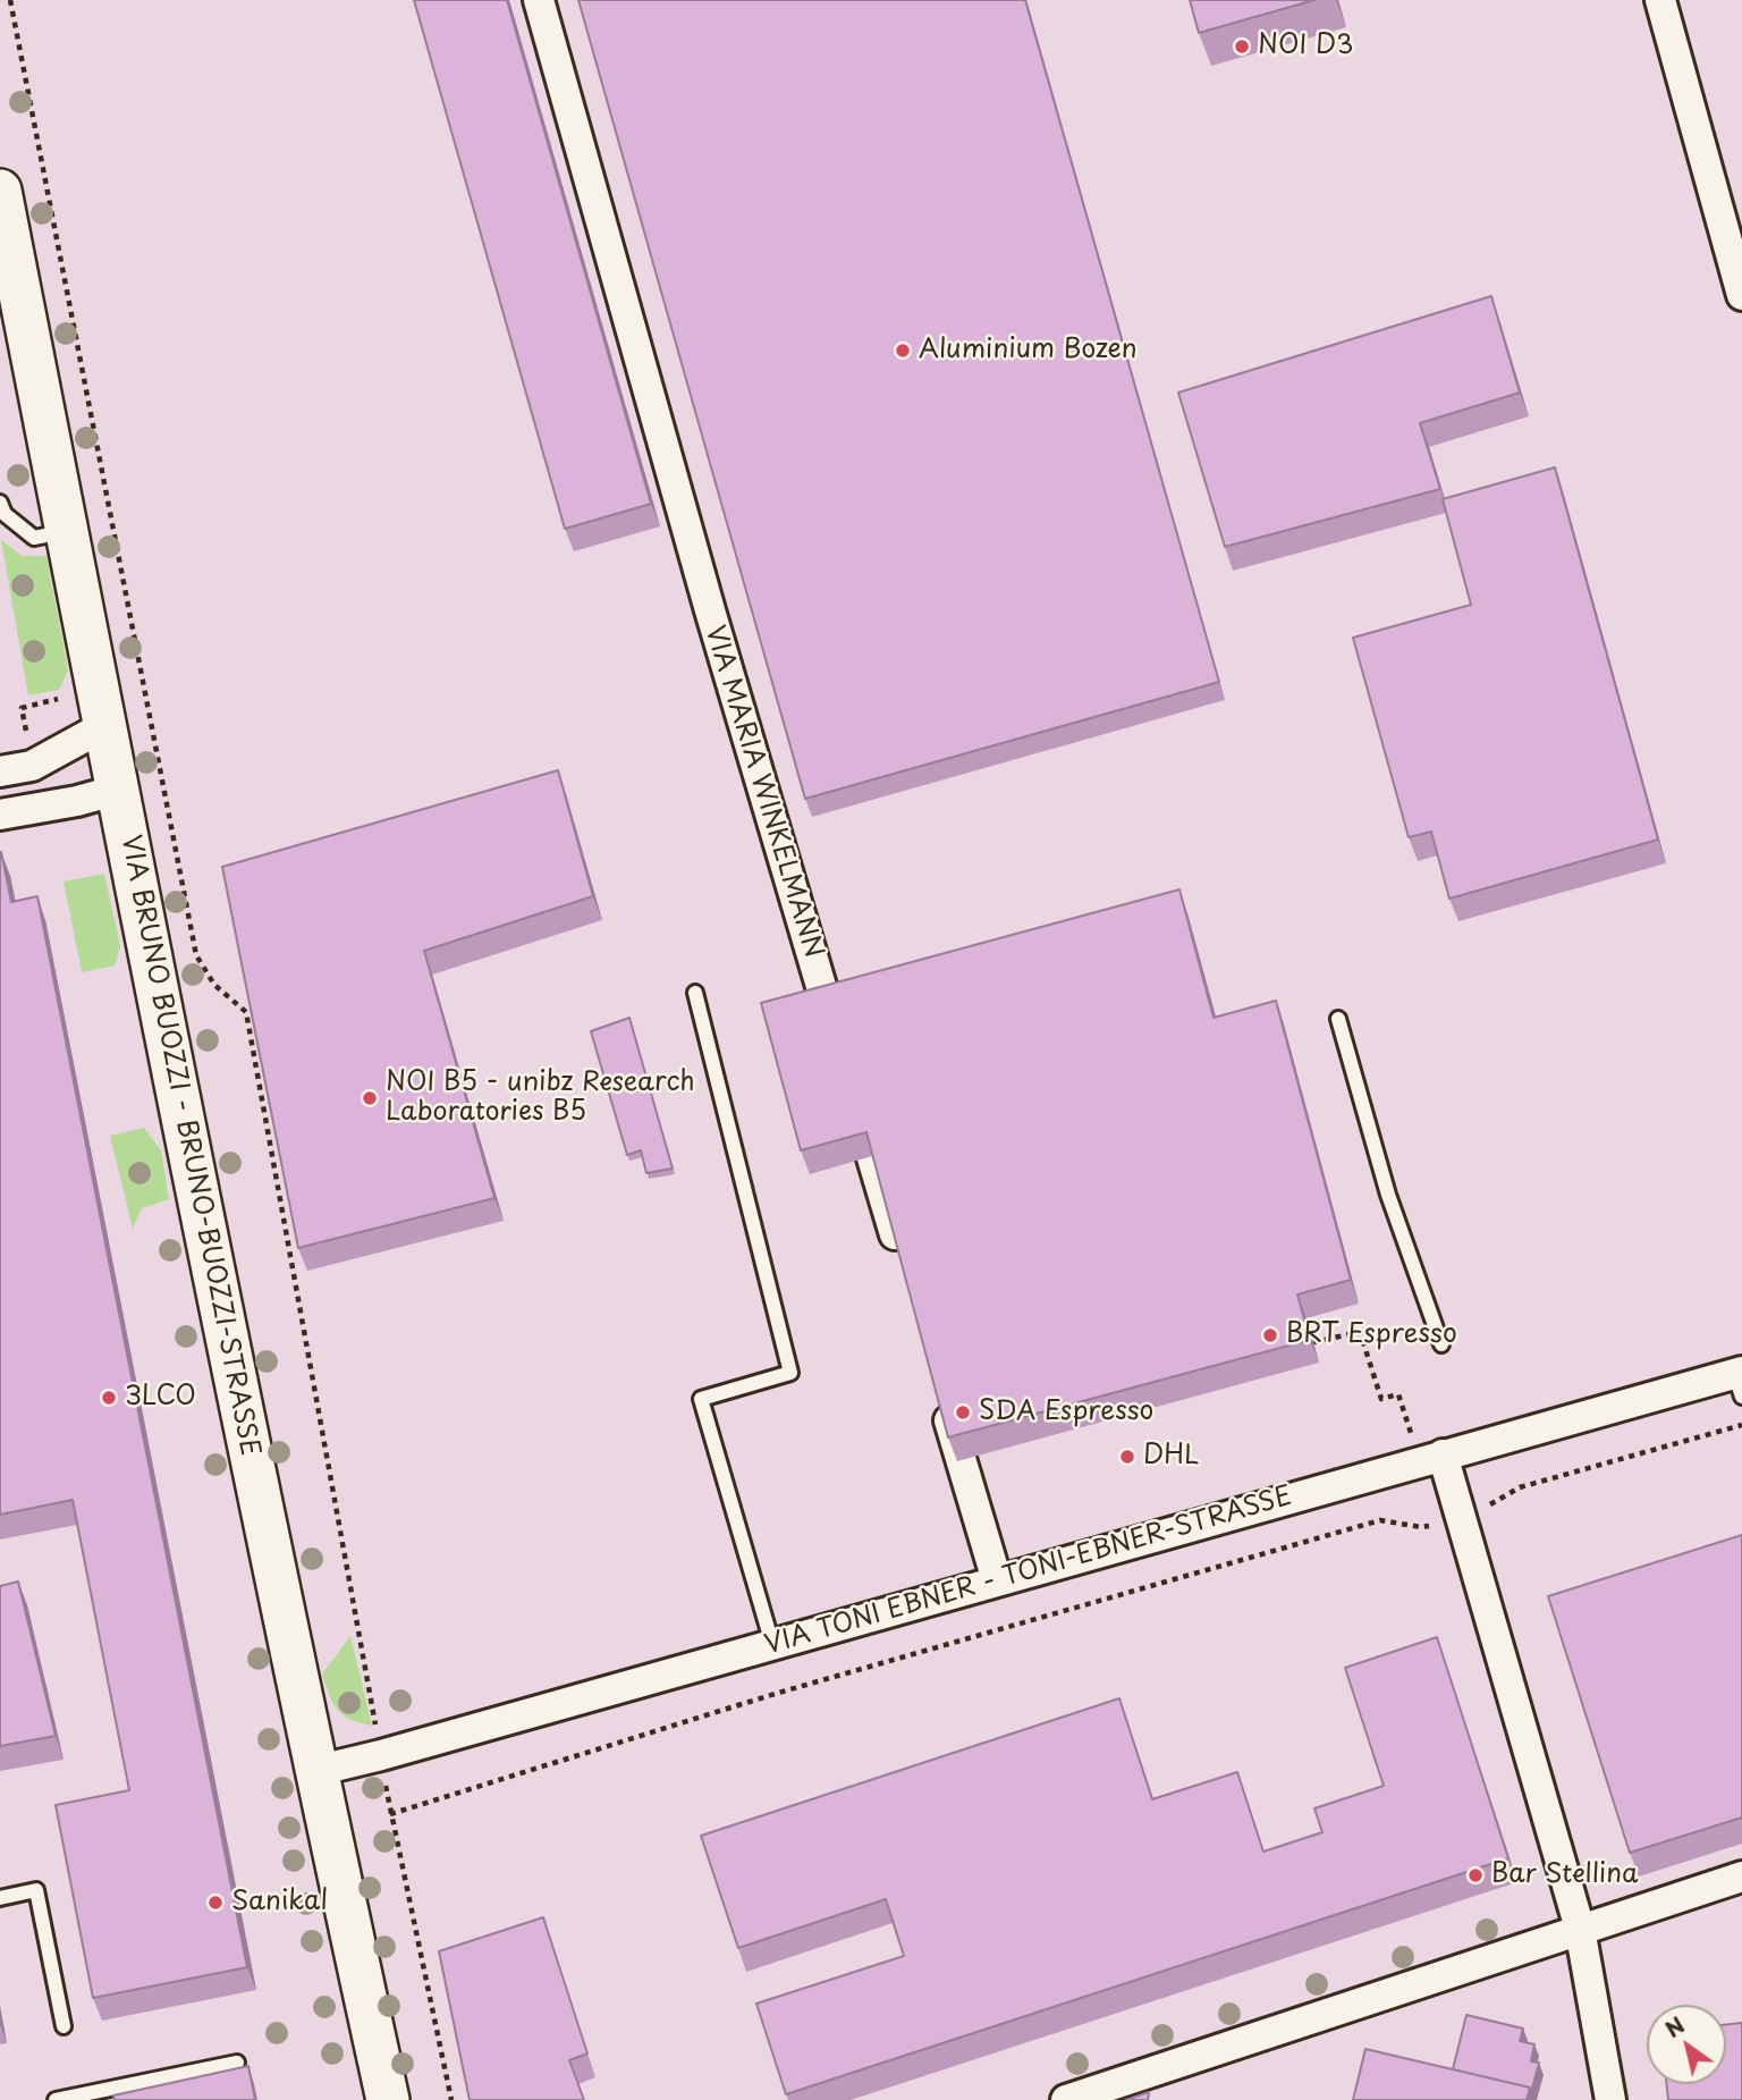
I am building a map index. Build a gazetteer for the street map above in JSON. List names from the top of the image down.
{
  "streets": {
    "main road": ["VIA BRUNO BUOZZI - BRUNO-BUOZZI-STRASSE"],
    "street": ["VIA MARIA WINKELMANN", "VIA TONI EBNER - TONI-EBNER-STRASSE"]
  },
  "crossings": [
    ["VIA BRUNO BUOZZI - BRUNO-BUOZZI-STRASSE", "VIA TONI EBNER - TONI-EBNER-STRASSE"]
  ],
  "places": [
    "NOI D3",
    "Aluminium Bozen",
    "NOI B5 - unibz Research Laboratories B5",
    "BRT Espresso",
    "3LCO",
    "SDA Espresso",
    "DHL",
    "Bar Stellina",
    "Sanikal"
  ],
  "north": "top left"
}
